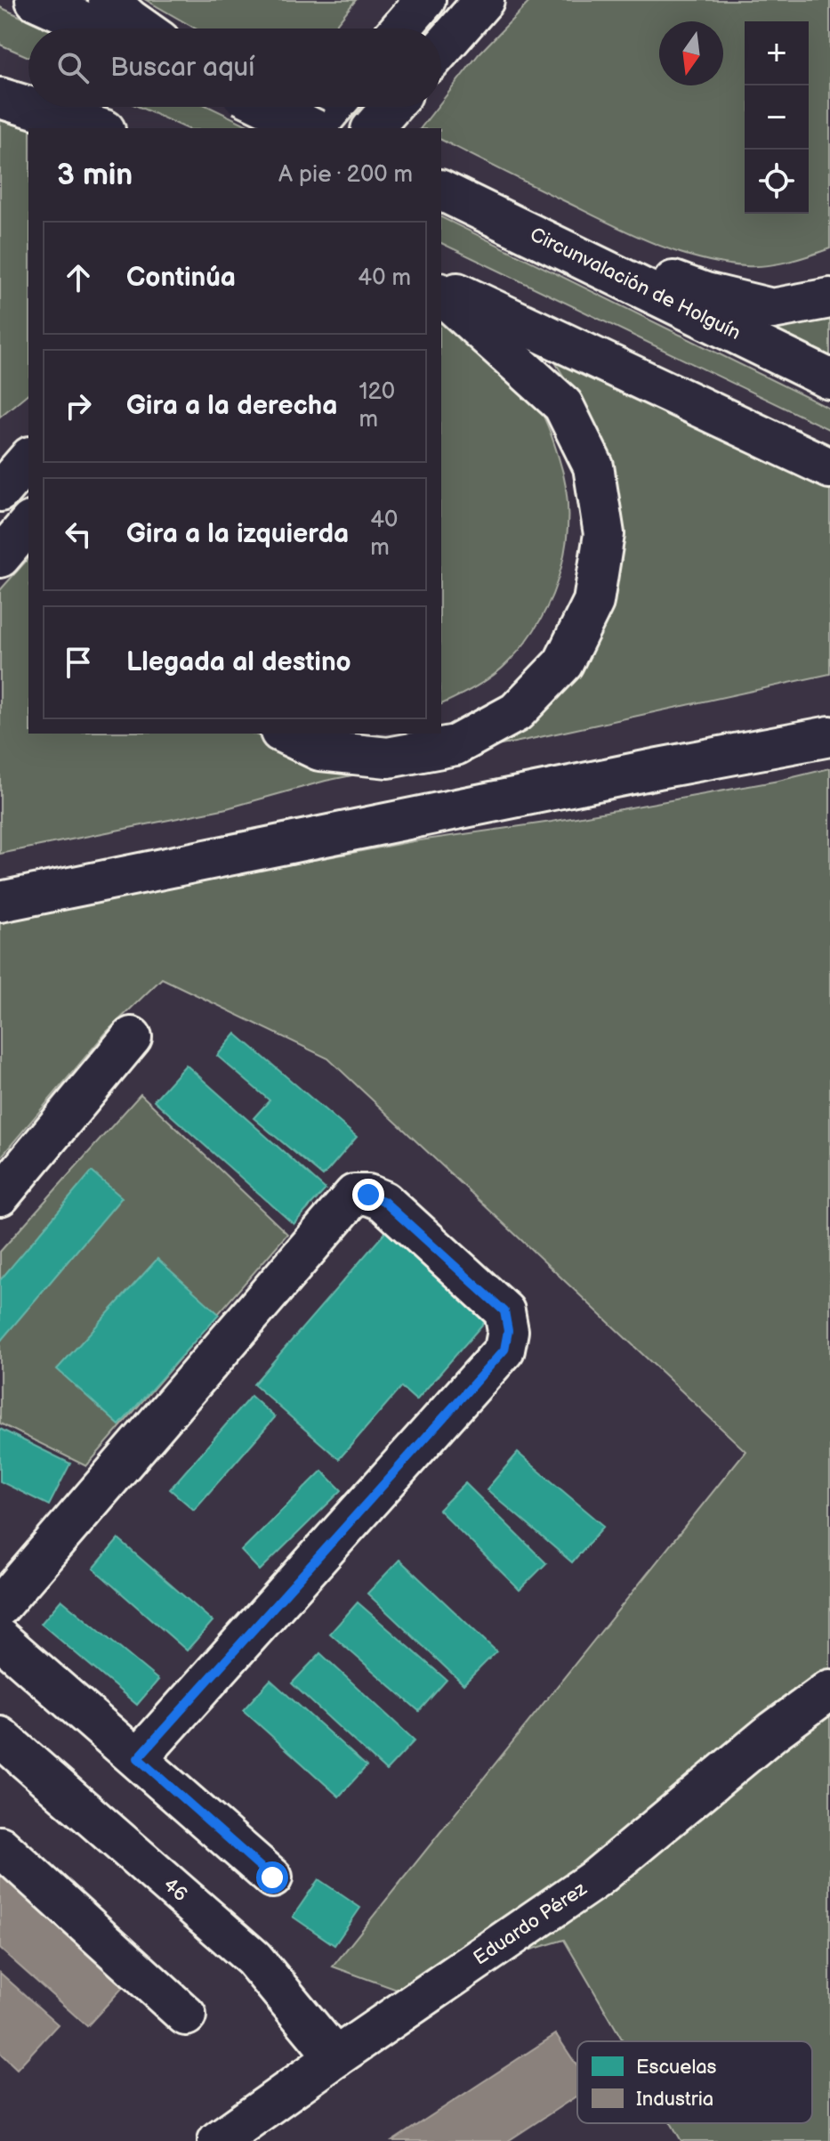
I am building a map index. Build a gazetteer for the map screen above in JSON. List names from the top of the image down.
{
  "streets": {
    "main road": ["Circunvalación de Holguín", "46", "Eduardo Pérez"]
  },
  "crossings": [
    ["46", "Eduardo Pérez"]
  ],
  "legend": ["Escuelas", "Industria"],
  "north": "bottom",
  "page": {
    "map_buttons": ["+", "−"],
    "search": "Buscar aquí",
    "heading": ["3 min", "A pie · 200 m"],
    "list": [
      ["Continúa", "40 m"],
      ["Gira a la derecha", "120 m"],
      ["Gira a la izquierda", "40 m"],
      "Llegada al destino"
    ]
  }
}
